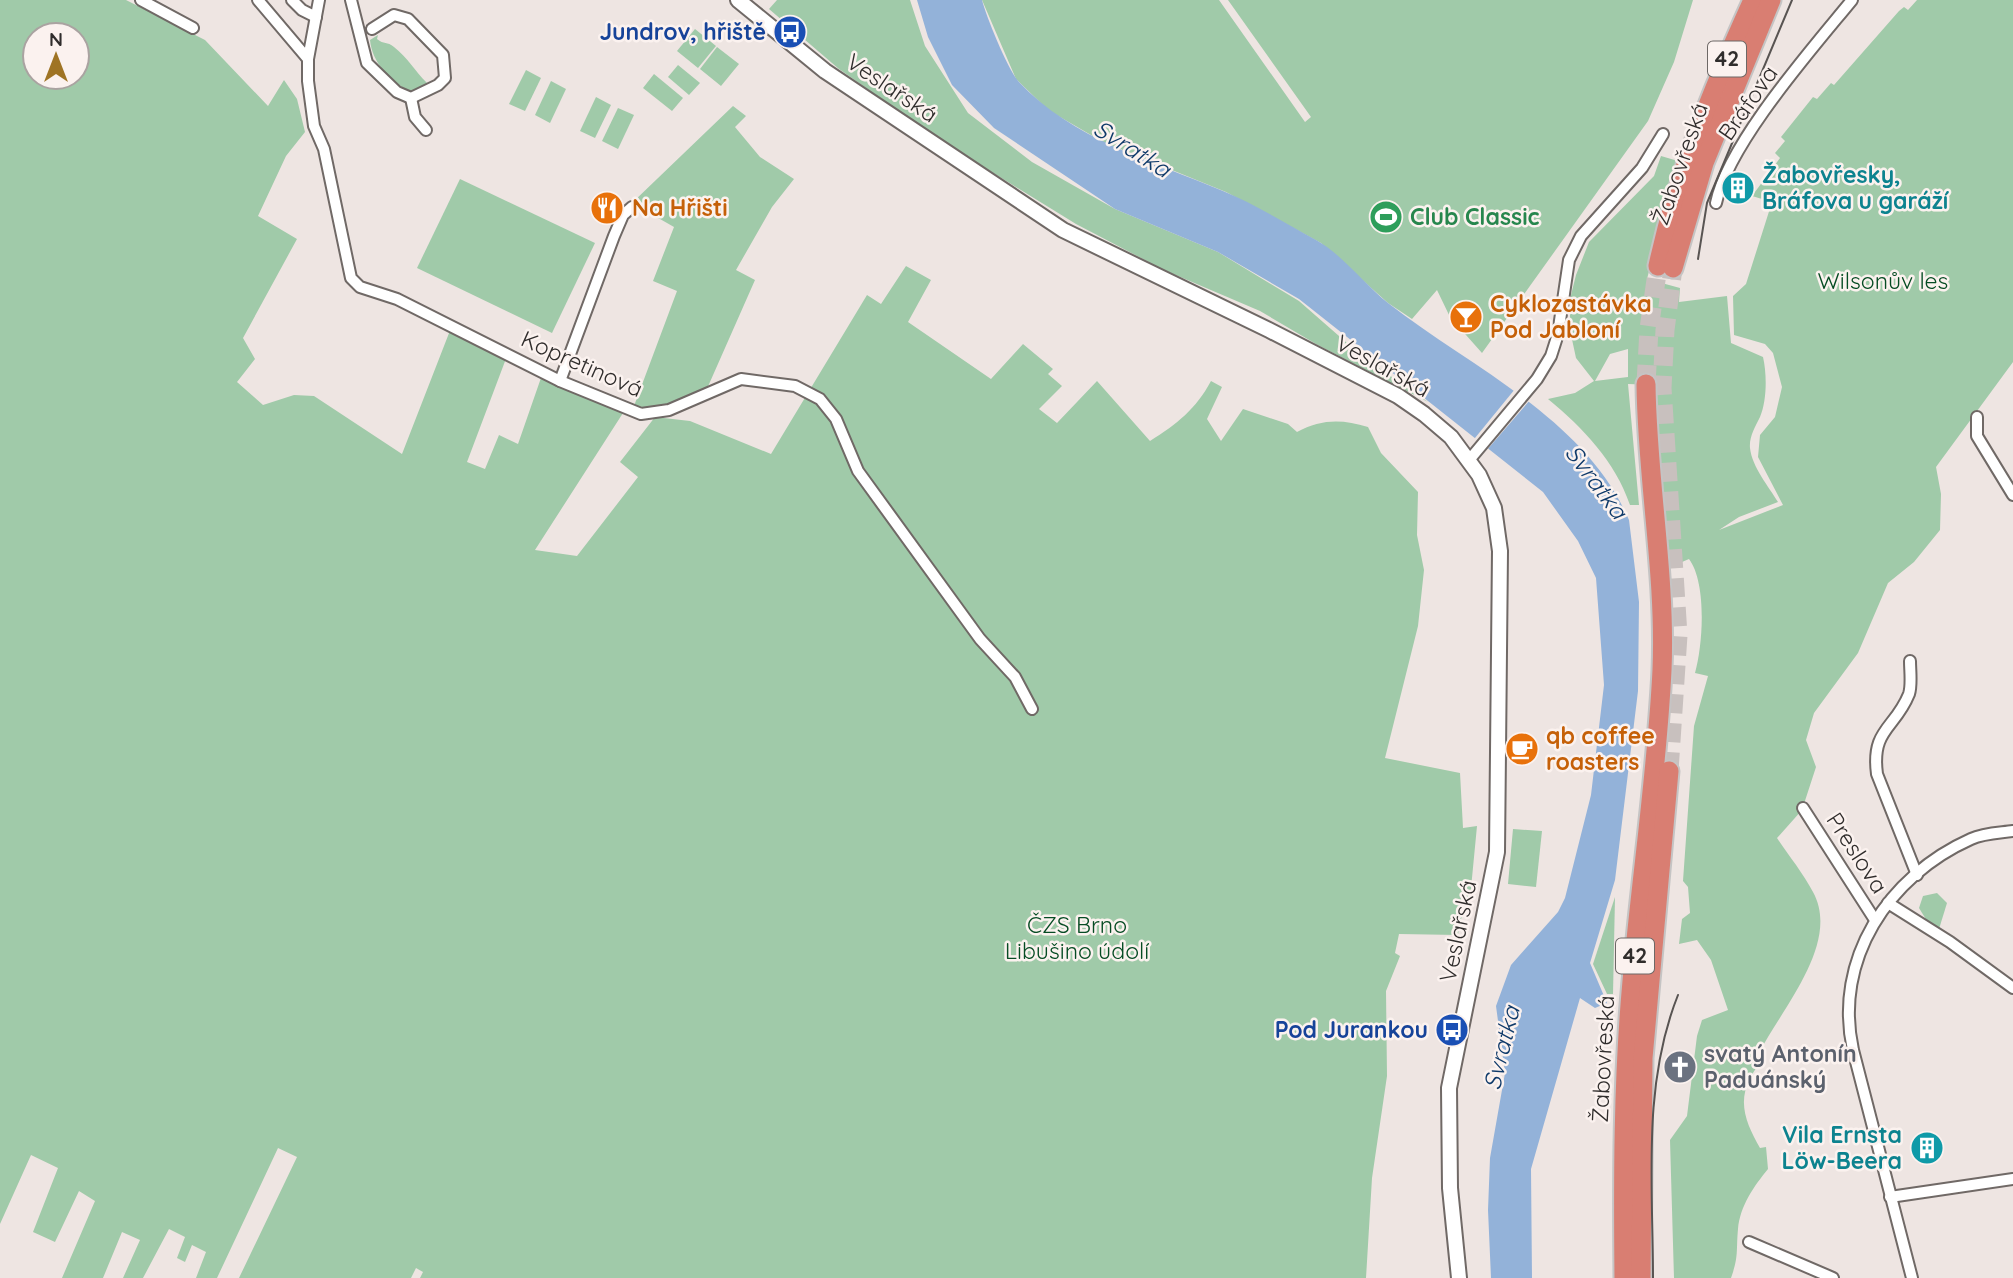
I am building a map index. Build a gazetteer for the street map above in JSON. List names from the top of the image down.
{
  "streets": {
    "highway": ["42", "Žabovřeská"],
    "street": [
      "Veslařská",
      "Bráfova",
      "Kopretinová",
      "Preslova"
    ]
  },
  "water": ["Svratka"],
  "parks": ["Wilsonův les", "ČZS Brno Libušino údolí"],
  "places": {
    "bus stop": ["Jundrov, hřiště", "Pod Jurankou"],
    "building": ["Žabovřesky, Bráfova u garáží", "Vila Ernsta Löw-Beera"],
    "restaurant": ["Na Hřišti"],
    "sports": ["Club Classic"],
    "bar": ["Cyklozastávka Pod Jabloní"],
    "cafe": ["qb coffee roasters"],
    "church": ["svatý Antonín Paduánský"]
  },
  "north": "top"
}
